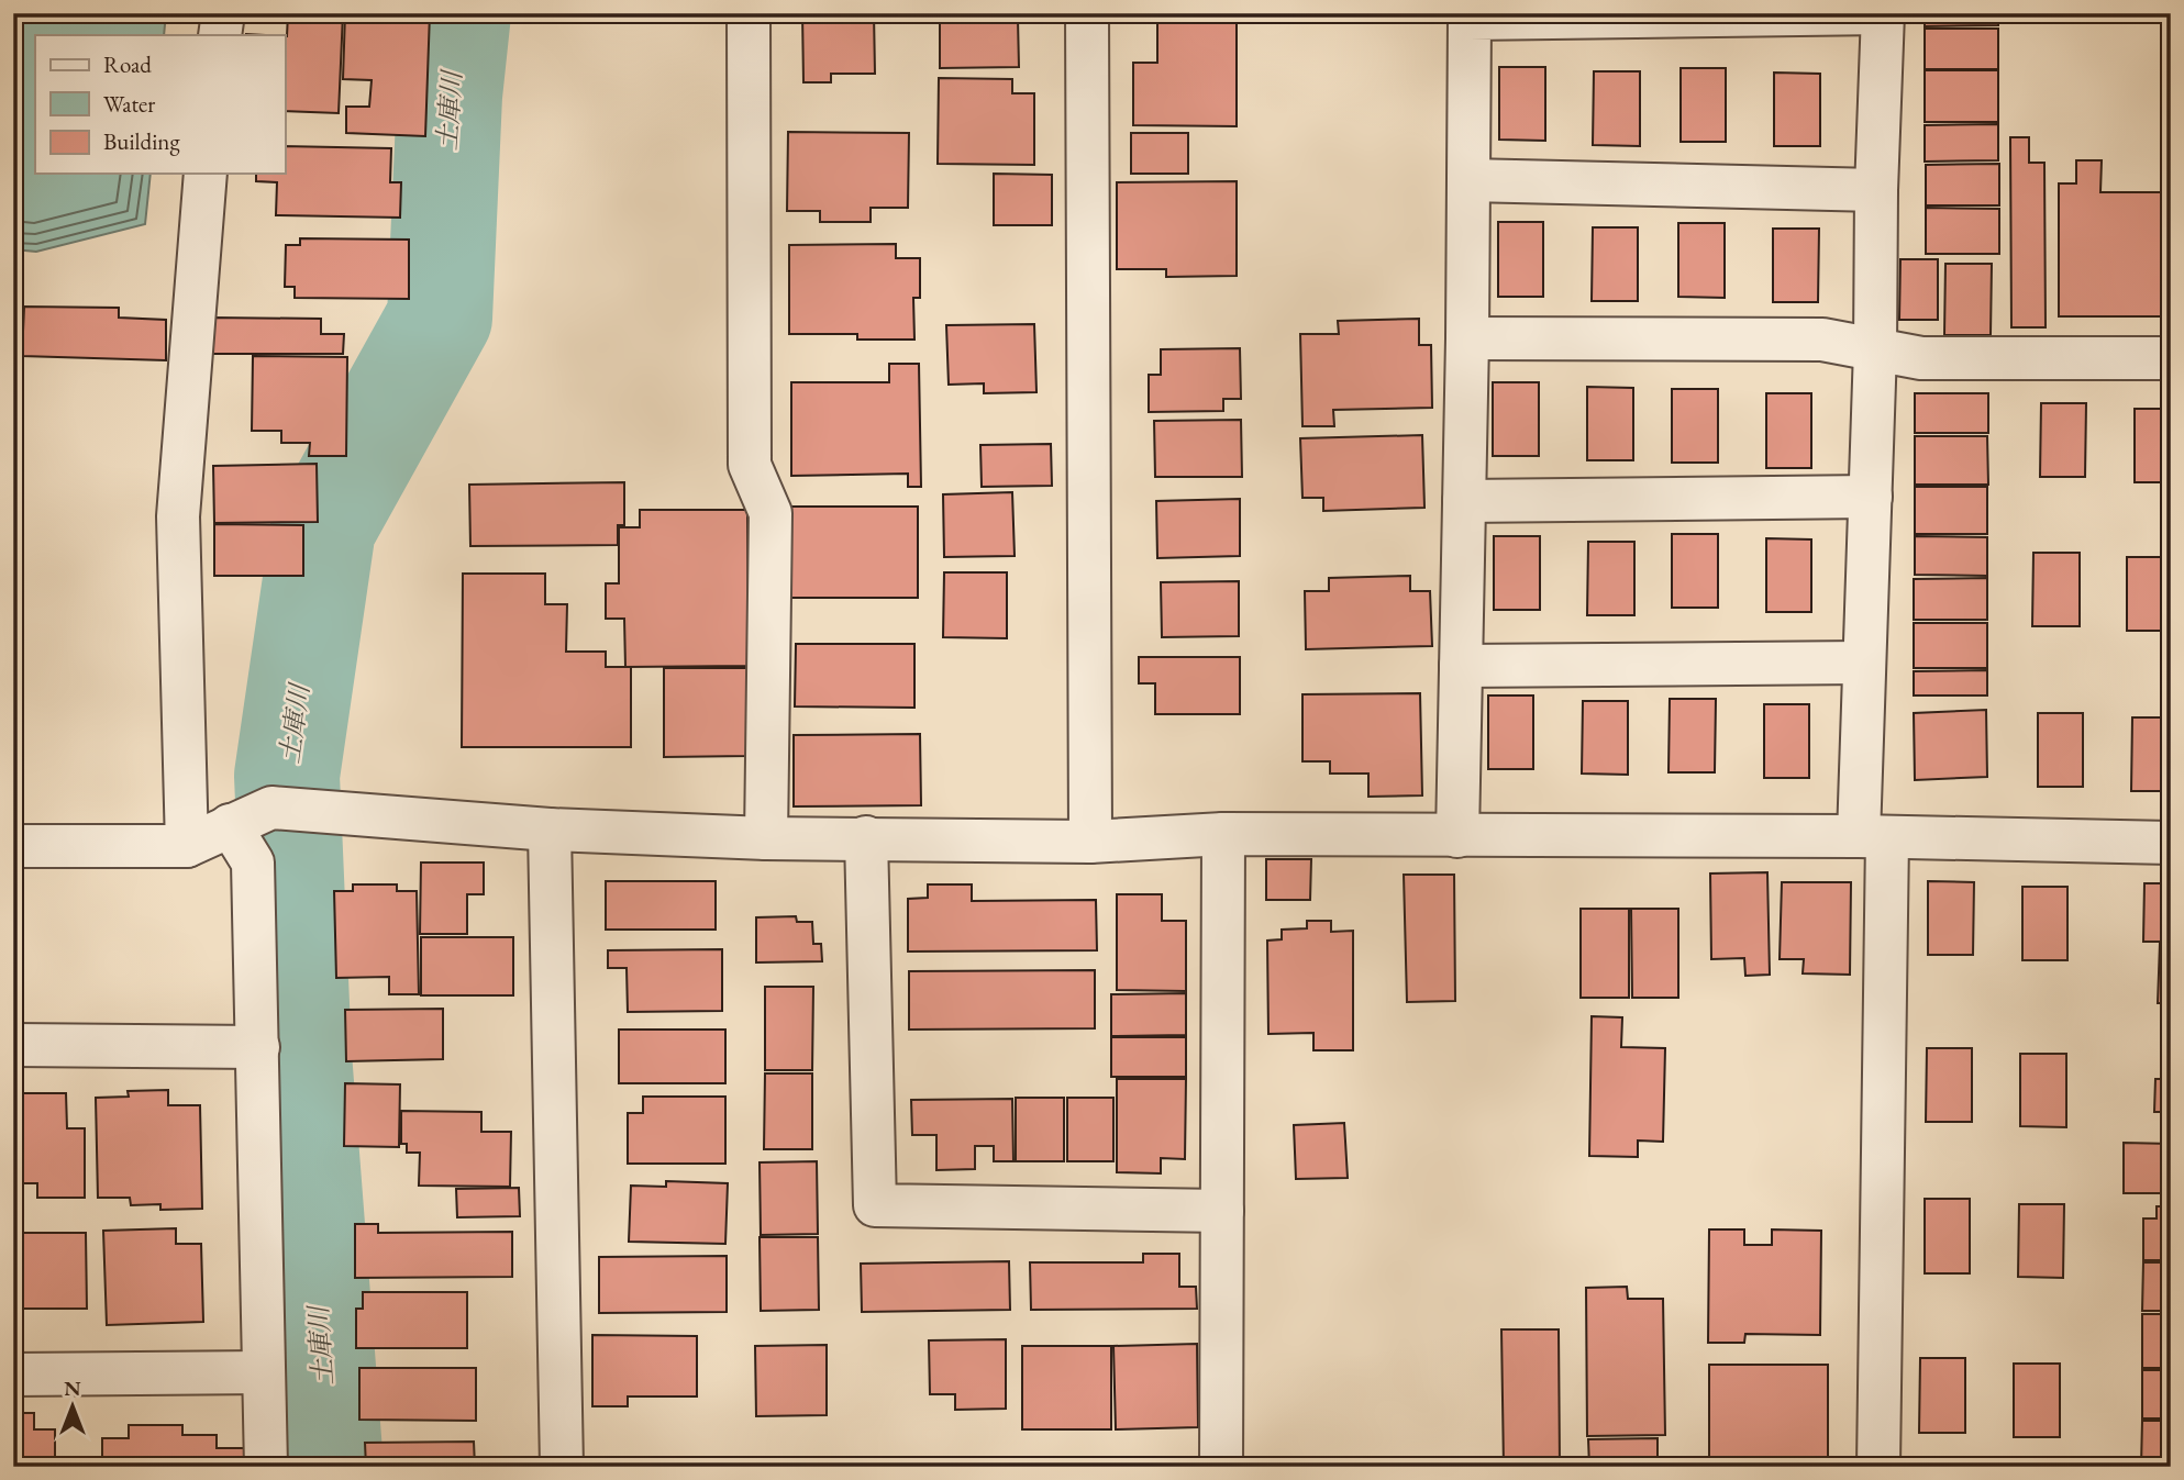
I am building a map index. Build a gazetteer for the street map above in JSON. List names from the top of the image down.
{
  "water": ["土庫川"],
  "legend": ["Road", "Water", "Building"],
  "north": "top"
}
